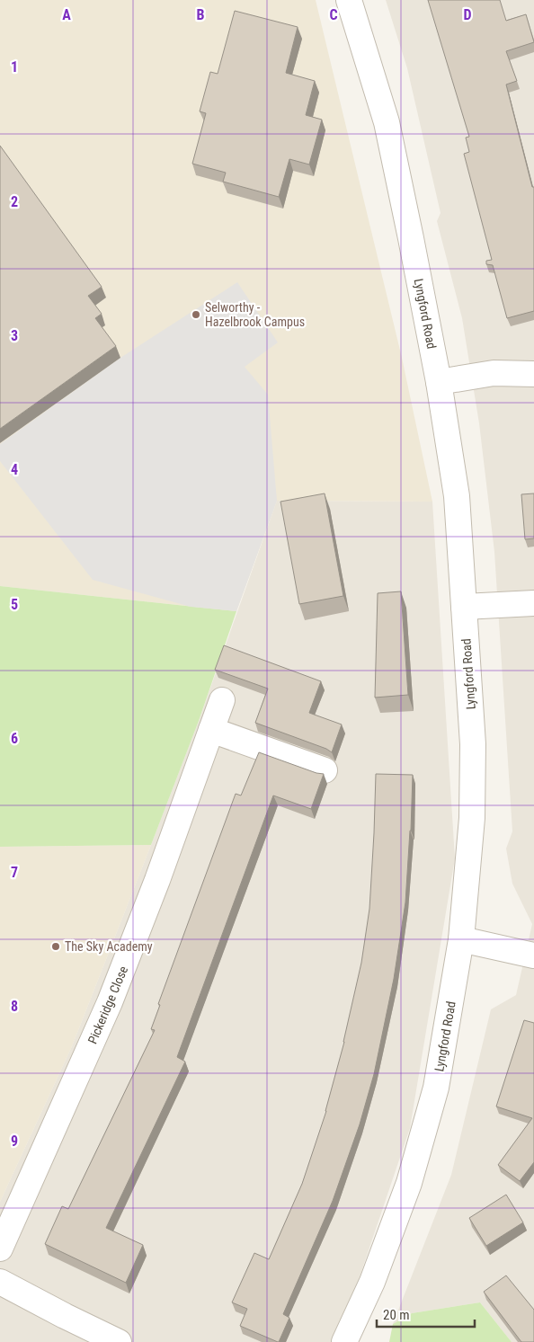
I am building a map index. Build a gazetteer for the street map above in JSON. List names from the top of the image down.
{
  "streets": {
    "street": ["Lyngford Road", "Pickeridge Close"]
  },
  "places": ["Selworthy - Hazelbrook Campus", "The Sky Academy"],
  "scale_bar": "20 m",
  "grid": {
    "columns": [
      "A",
      "B",
      "C",
      "D"
    ],
    "rows": [
      "1",
      "2",
      "3",
      "4",
      "5",
      "6",
      "7",
      "8",
      "9"
    ]
  }
}
